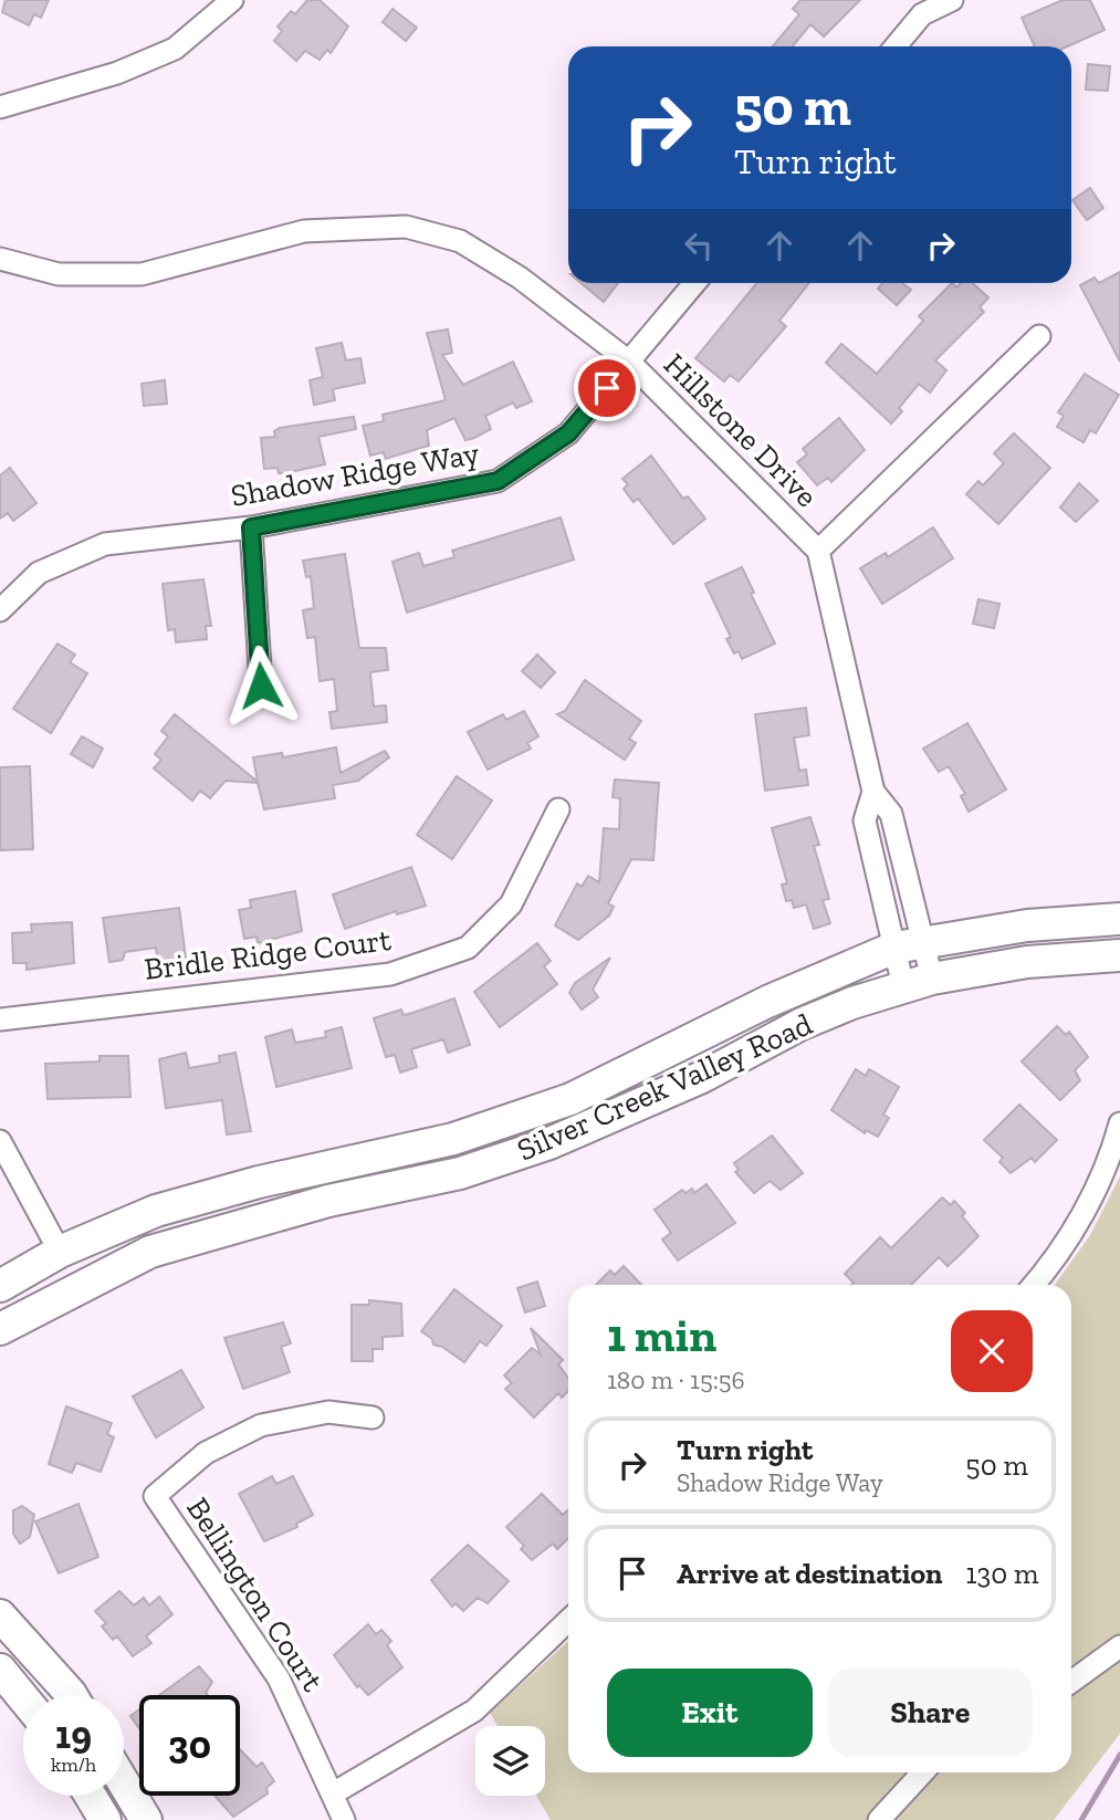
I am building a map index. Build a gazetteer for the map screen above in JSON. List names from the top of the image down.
{
  "streets": {
    "main road": ["Silver Creek Valley Road"],
    "street": [
      "Hillstone Drive",
      "Shadow Ridge Way",
      "Bridle Ridge Court",
      "Bellington Court"
    ]
  },
  "crossings": [
    ["Hillstone Drive", "Shadow Ridge Way"],
    ["Hillstone Drive", "Silver Creek Valley Road"]
  ],
  "page": {
    "turn": ["50 m", "Turn right"],
    "heading": ["1 min", "180 m · 15:56"],
    "list": [
      {
        "name": "Turn right",
        "note": "Shadow Ridge Way",
        "value": "50 m"
      },
      {
        "name": "Arrive at destination",
        "value": "130 m"
      }
    ],
    "buttons": ["Exit", "Share"],
    "speed": "19 km/h",
    "limit": "30"
  }
}
